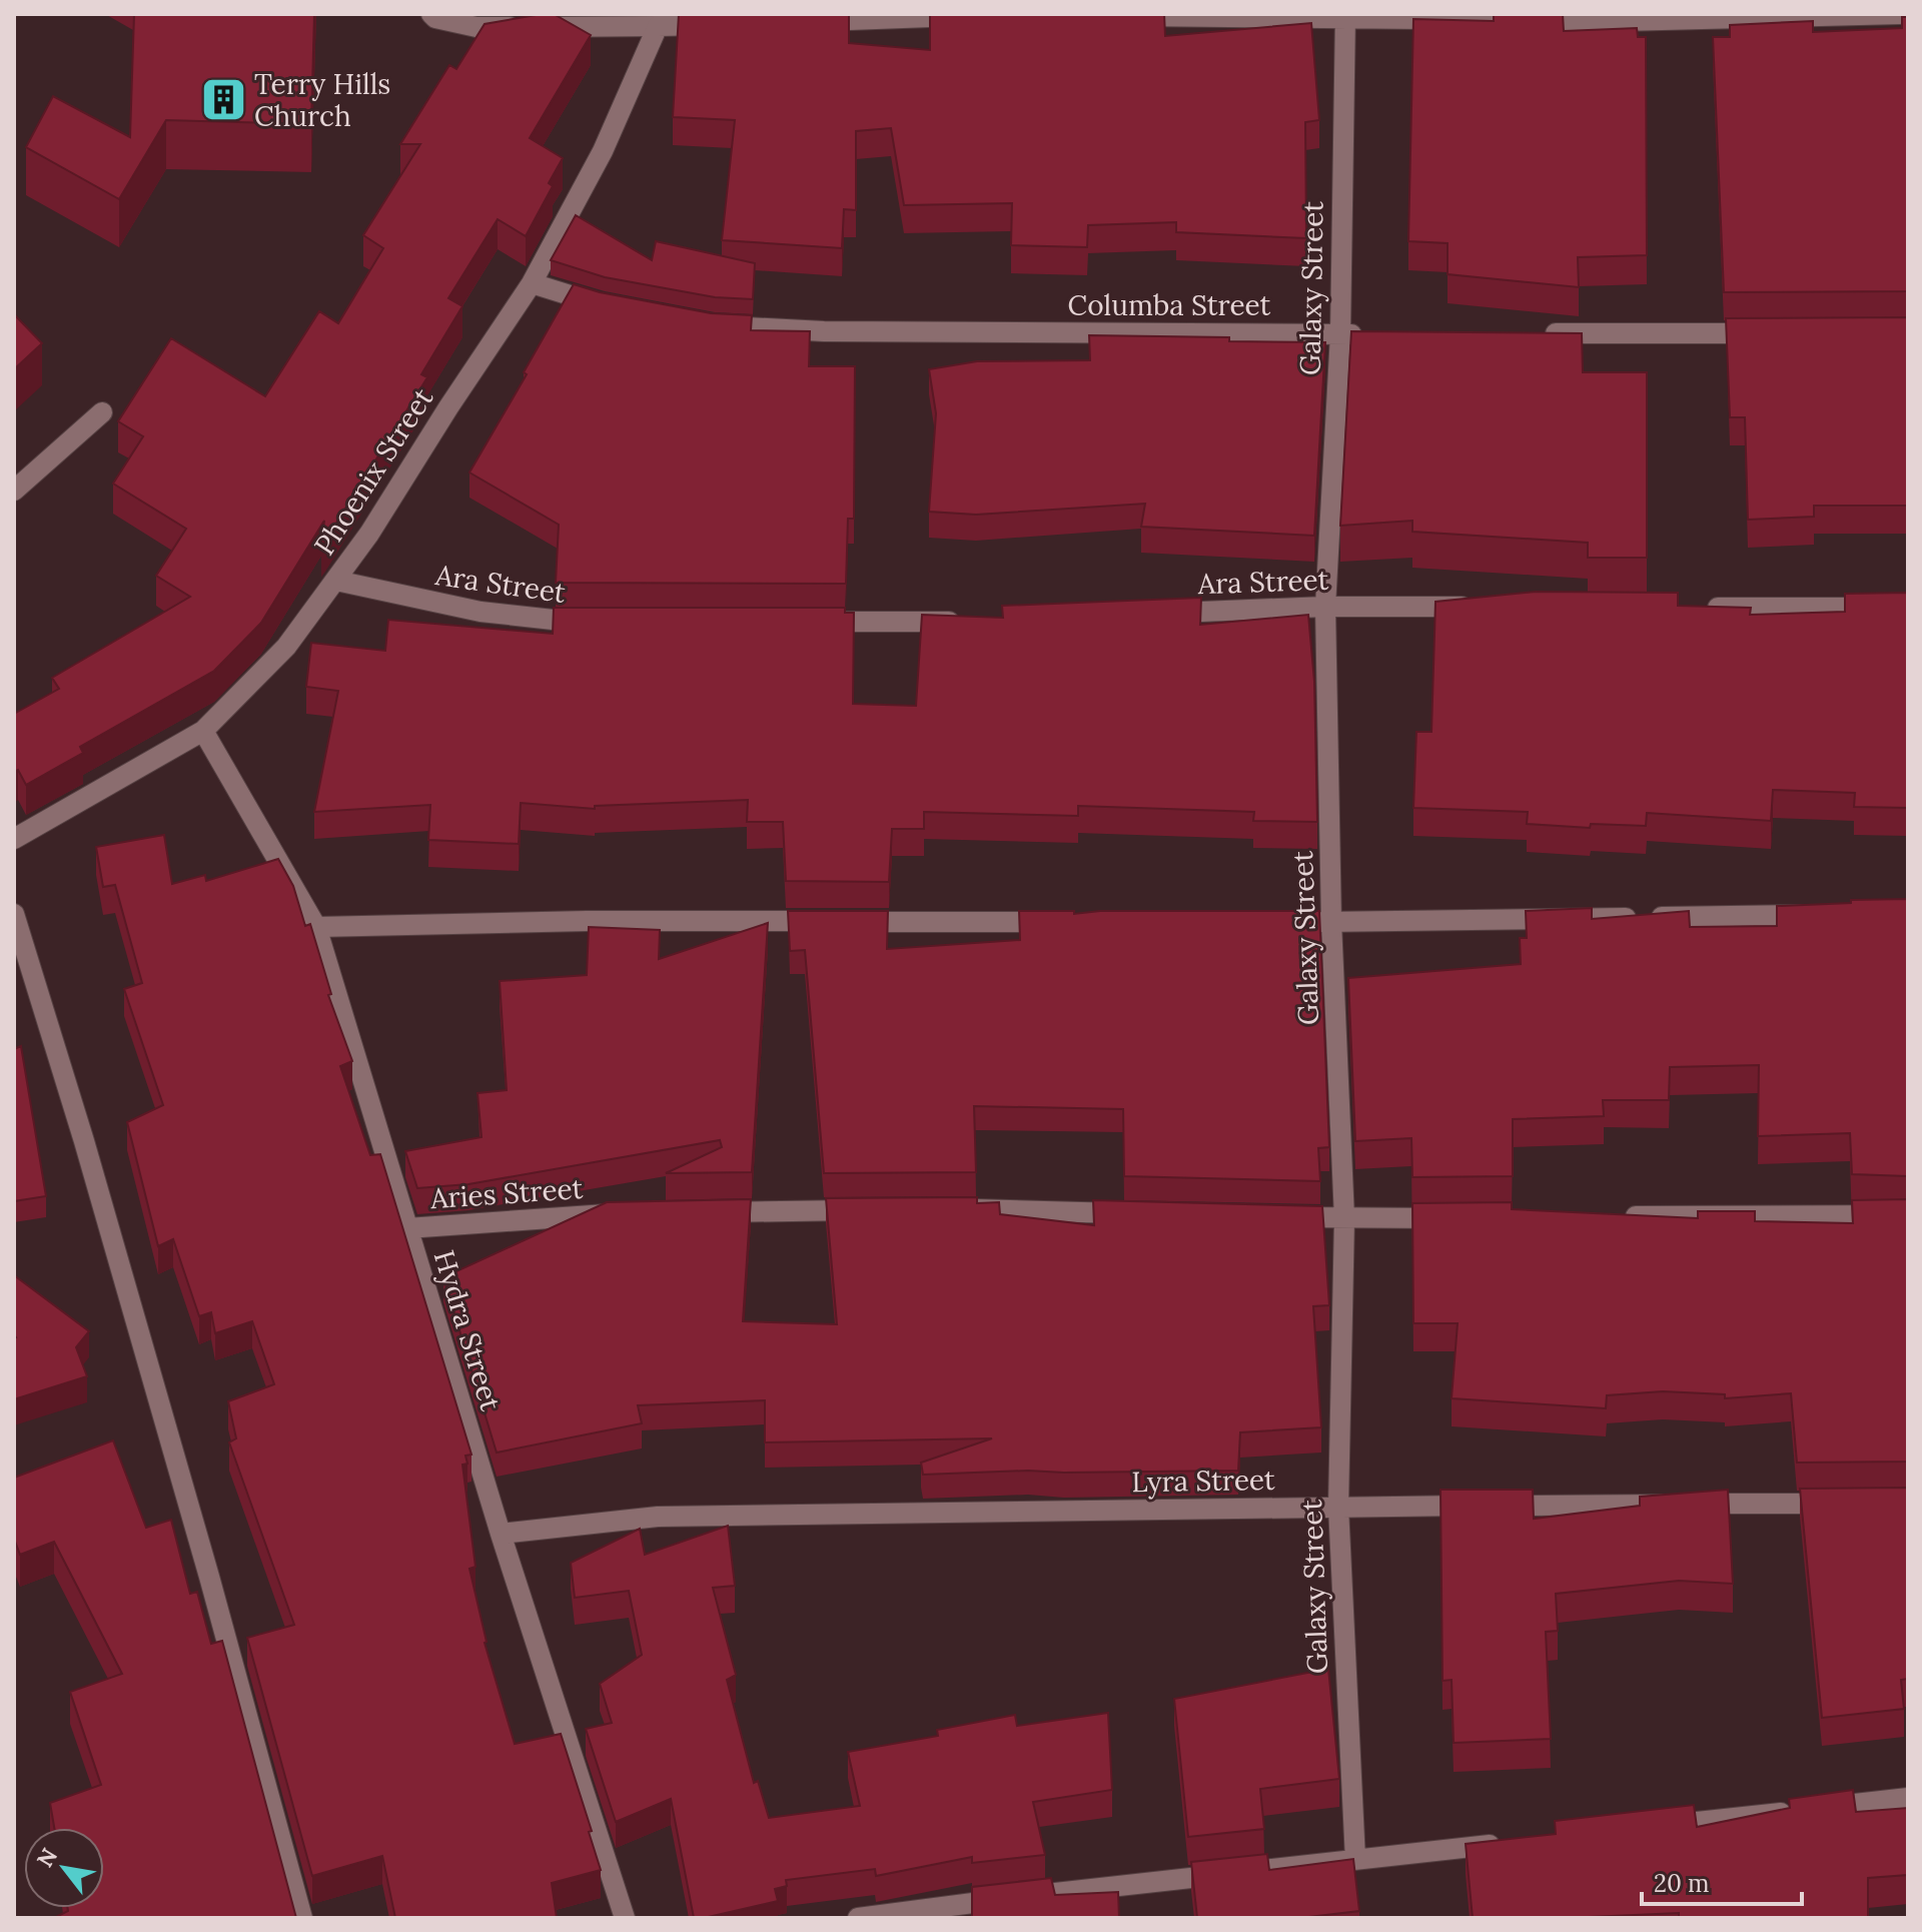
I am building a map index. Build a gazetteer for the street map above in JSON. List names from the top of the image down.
{
  "streets": {
    "street": [
      "Galaxy Street",
      "Columba Street",
      "Phoenix Street",
      "Ara Street",
      "Aries Street",
      "Hydra Street",
      "Lyra Street"
    ]
  },
  "crossings": [
    ["Galaxy Street", "Columba Street"],
    ["Galaxy Street", "Ara Street"],
    ["Galaxy Street", "Lyra Street"],
    ["Phoenix Street", "Ara Street"],
    ["Phoenix Street", "Hydra Street"],
    ["Aries Street", "Hydra Street"],
    ["Hydra Street", "Lyra Street"]
  ],
  "places": {
    "building": ["Terry Hills Church"]
  },
  "scale_bar": "20 m",
  "north": "top left"
}
